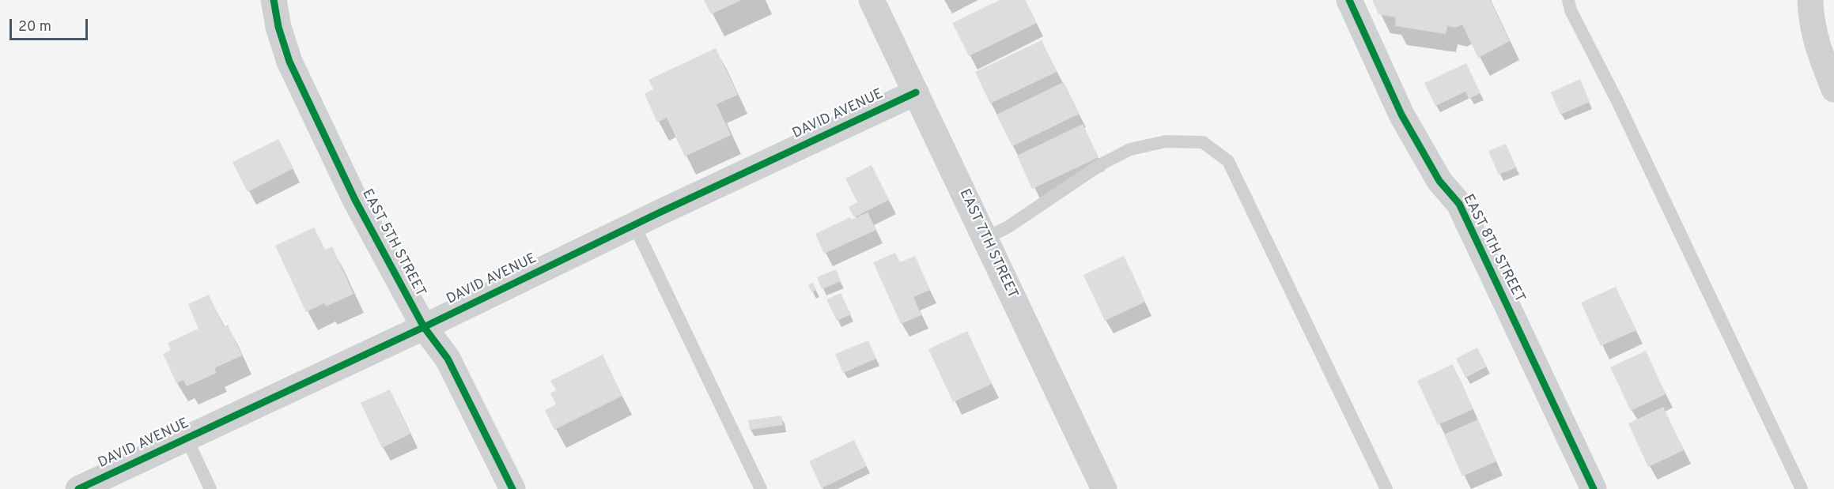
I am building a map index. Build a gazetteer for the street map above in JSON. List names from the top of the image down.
{
  "streets": {
    "street": [
      "DAVID AVENUE",
      "EAST 5TH STREET",
      "EAST 7TH STREET",
      "EAST 8TH STREET"
    ]
  },
  "crossings": [
    ["DAVID AVENUE", "EAST 5TH STREET"],
    ["DAVID AVENUE", "EAST 7TH STREET"]
  ],
  "scale_bar": "20 m"
}
